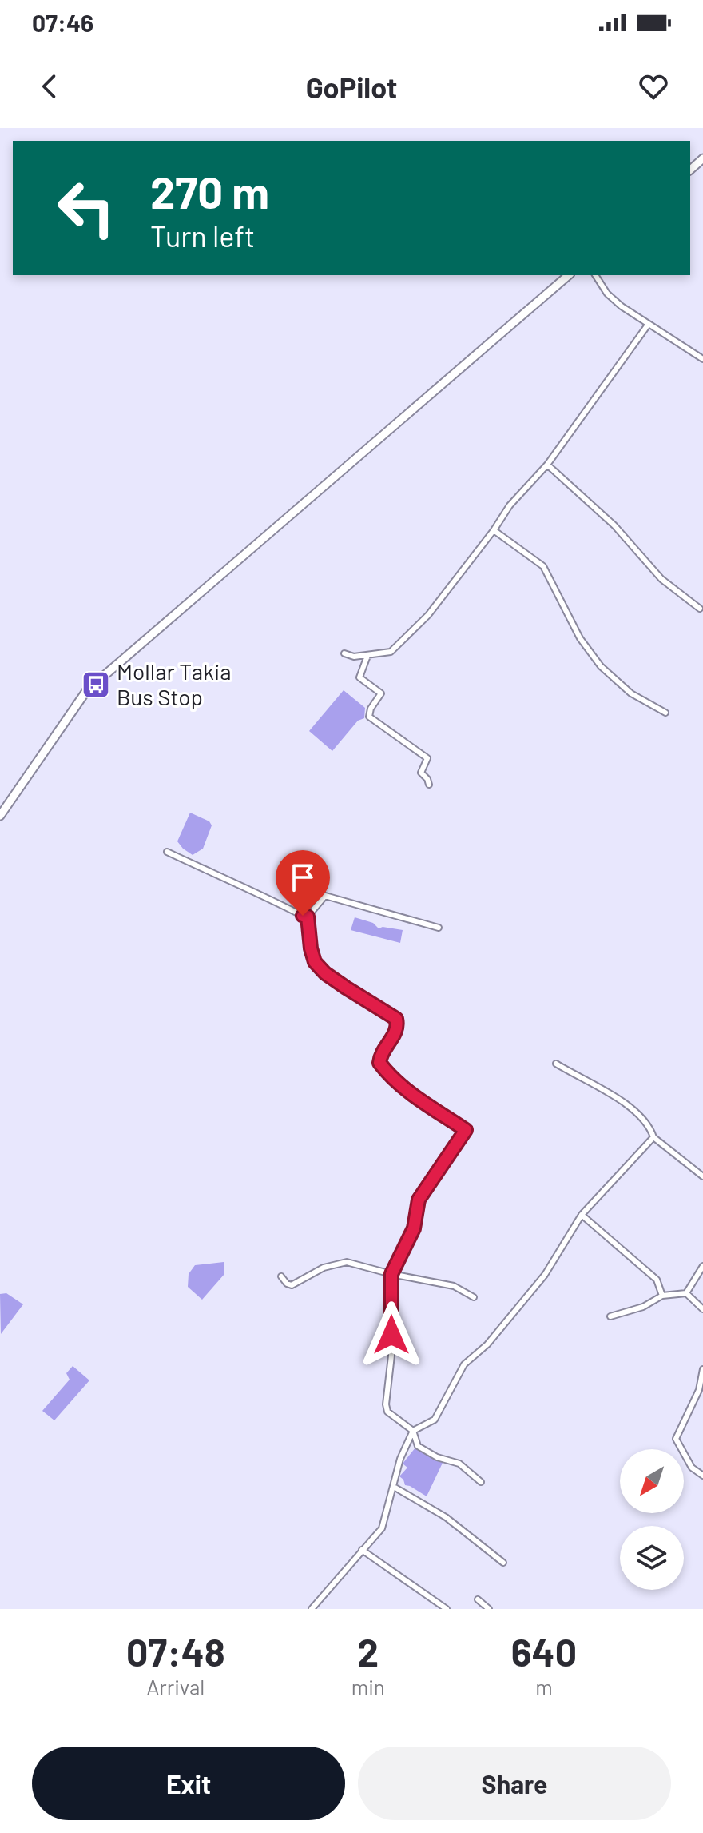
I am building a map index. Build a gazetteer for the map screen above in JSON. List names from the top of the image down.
{
  "places": {
    "bus stop": ["Mollar Takia Bus Stop"]
  },
  "north": "bottom left",
  "page": {
    "status": "07:46",
    "header": "GoPilot",
    "turn": ["270 m", "Turn left"],
    "eta": [
      "07:48",
      "Arrival",
      "2",
      "min",
      "640",
      "m"
    ],
    "buttons": ["Exit", "Share"]
  }
}
